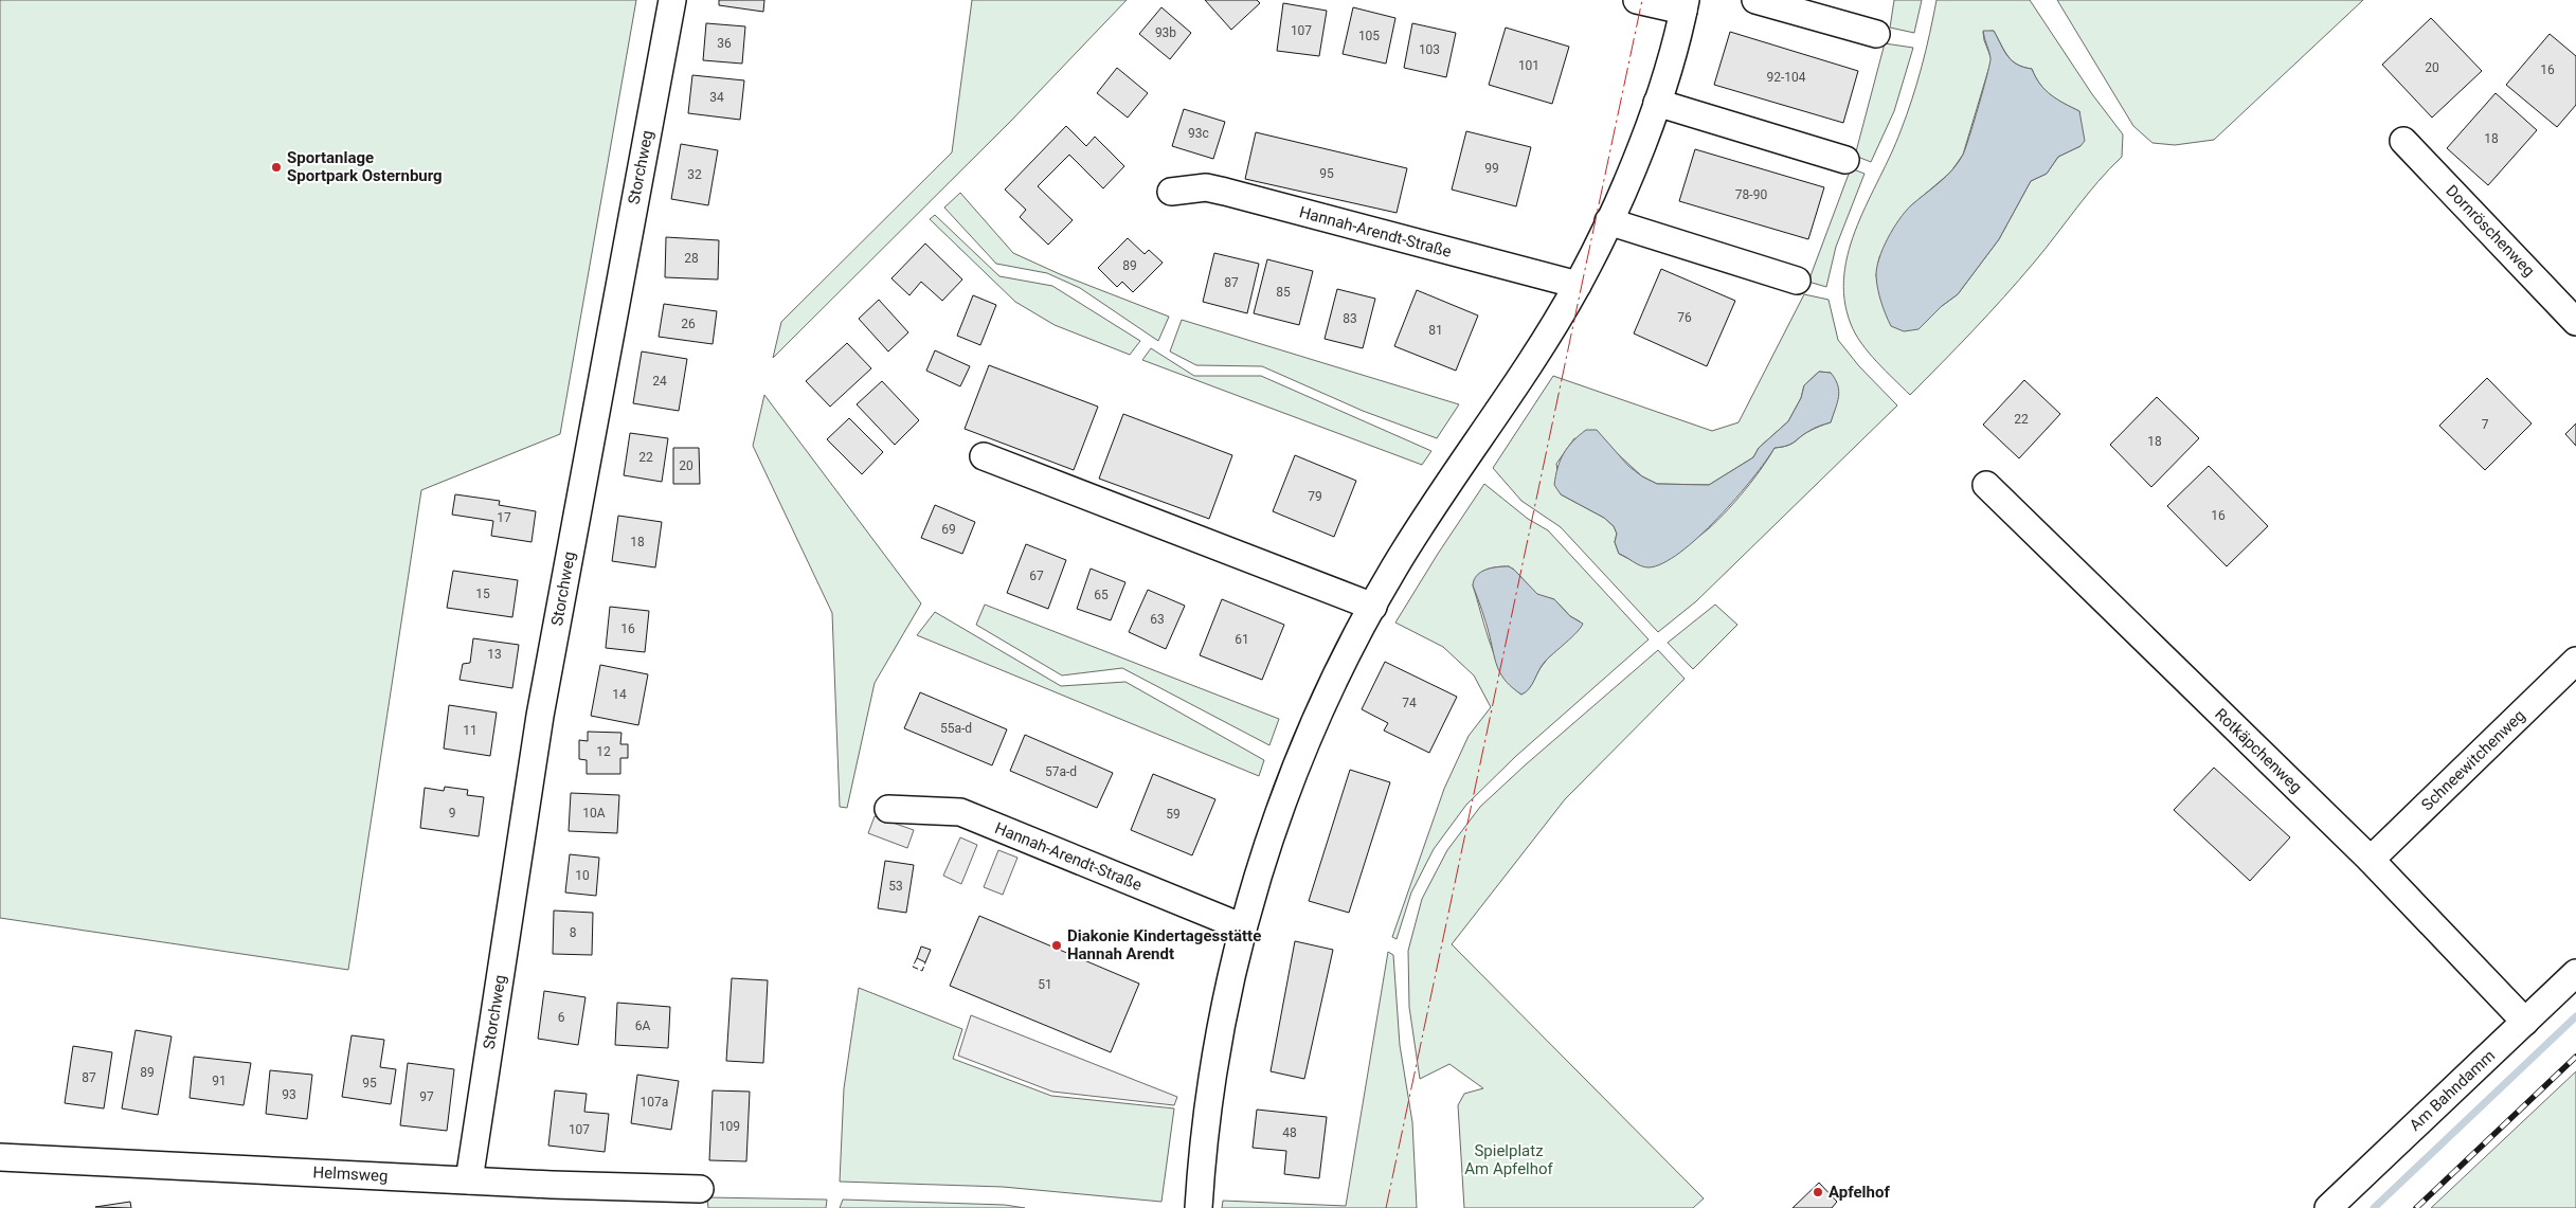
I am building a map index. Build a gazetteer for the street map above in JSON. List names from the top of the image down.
{
  "streets": {
    "street": [
      "Storchweg",
      "Dornröschenweg",
      "Hannah-Arendt-Straße",
      "Rotkäpchenweg",
      "Schneewitchenweg",
      "Am Bahndamm",
      "Helmsweg"
    ]
  },
  "crossings": [
    ["Storchweg", "Helmsweg"],
    ["Rotkäpchenweg", "Schneewitchenweg"],
    ["Rotkäpchenweg", "Am Bahndamm"]
  ],
  "parks": ["Spielplatz Am Apfelhof"],
  "places": ["Sportanlage Sportpark Osternburg", "Diakonie Kindertagesstätte Hannah Arendt", "Apfelhof"],
  "house_numbers": [
    "107",
    "93b",
    "105",
    "36",
    "103",
    "101",
    "20",
    "16",
    "92-104",
    "34",
    "93c",
    "18",
    "99",
    "95",
    "32",
    "78-90",
    "28",
    "89",
    "87",
    "85",
    "76",
    "83",
    "26",
    "81",
    "24",
    "22",
    "7",
    "18",
    "22",
    "20",
    "79",
    "16",
    "17",
    "69",
    "18",
    "67",
    "15",
    "65",
    "63",
    "16",
    "61",
    "13",
    "14",
    "74",
    "55a-d",
    "11",
    "12",
    "57a-d",
    "9",
    "10A",
    "59",
    "10",
    "53",
    "8",
    "51",
    "6",
    "6A",
    "89",
    "87",
    "91",
    "95",
    "93",
    "97",
    "107a",
    "109",
    "107",
    "48"
  ]
}
